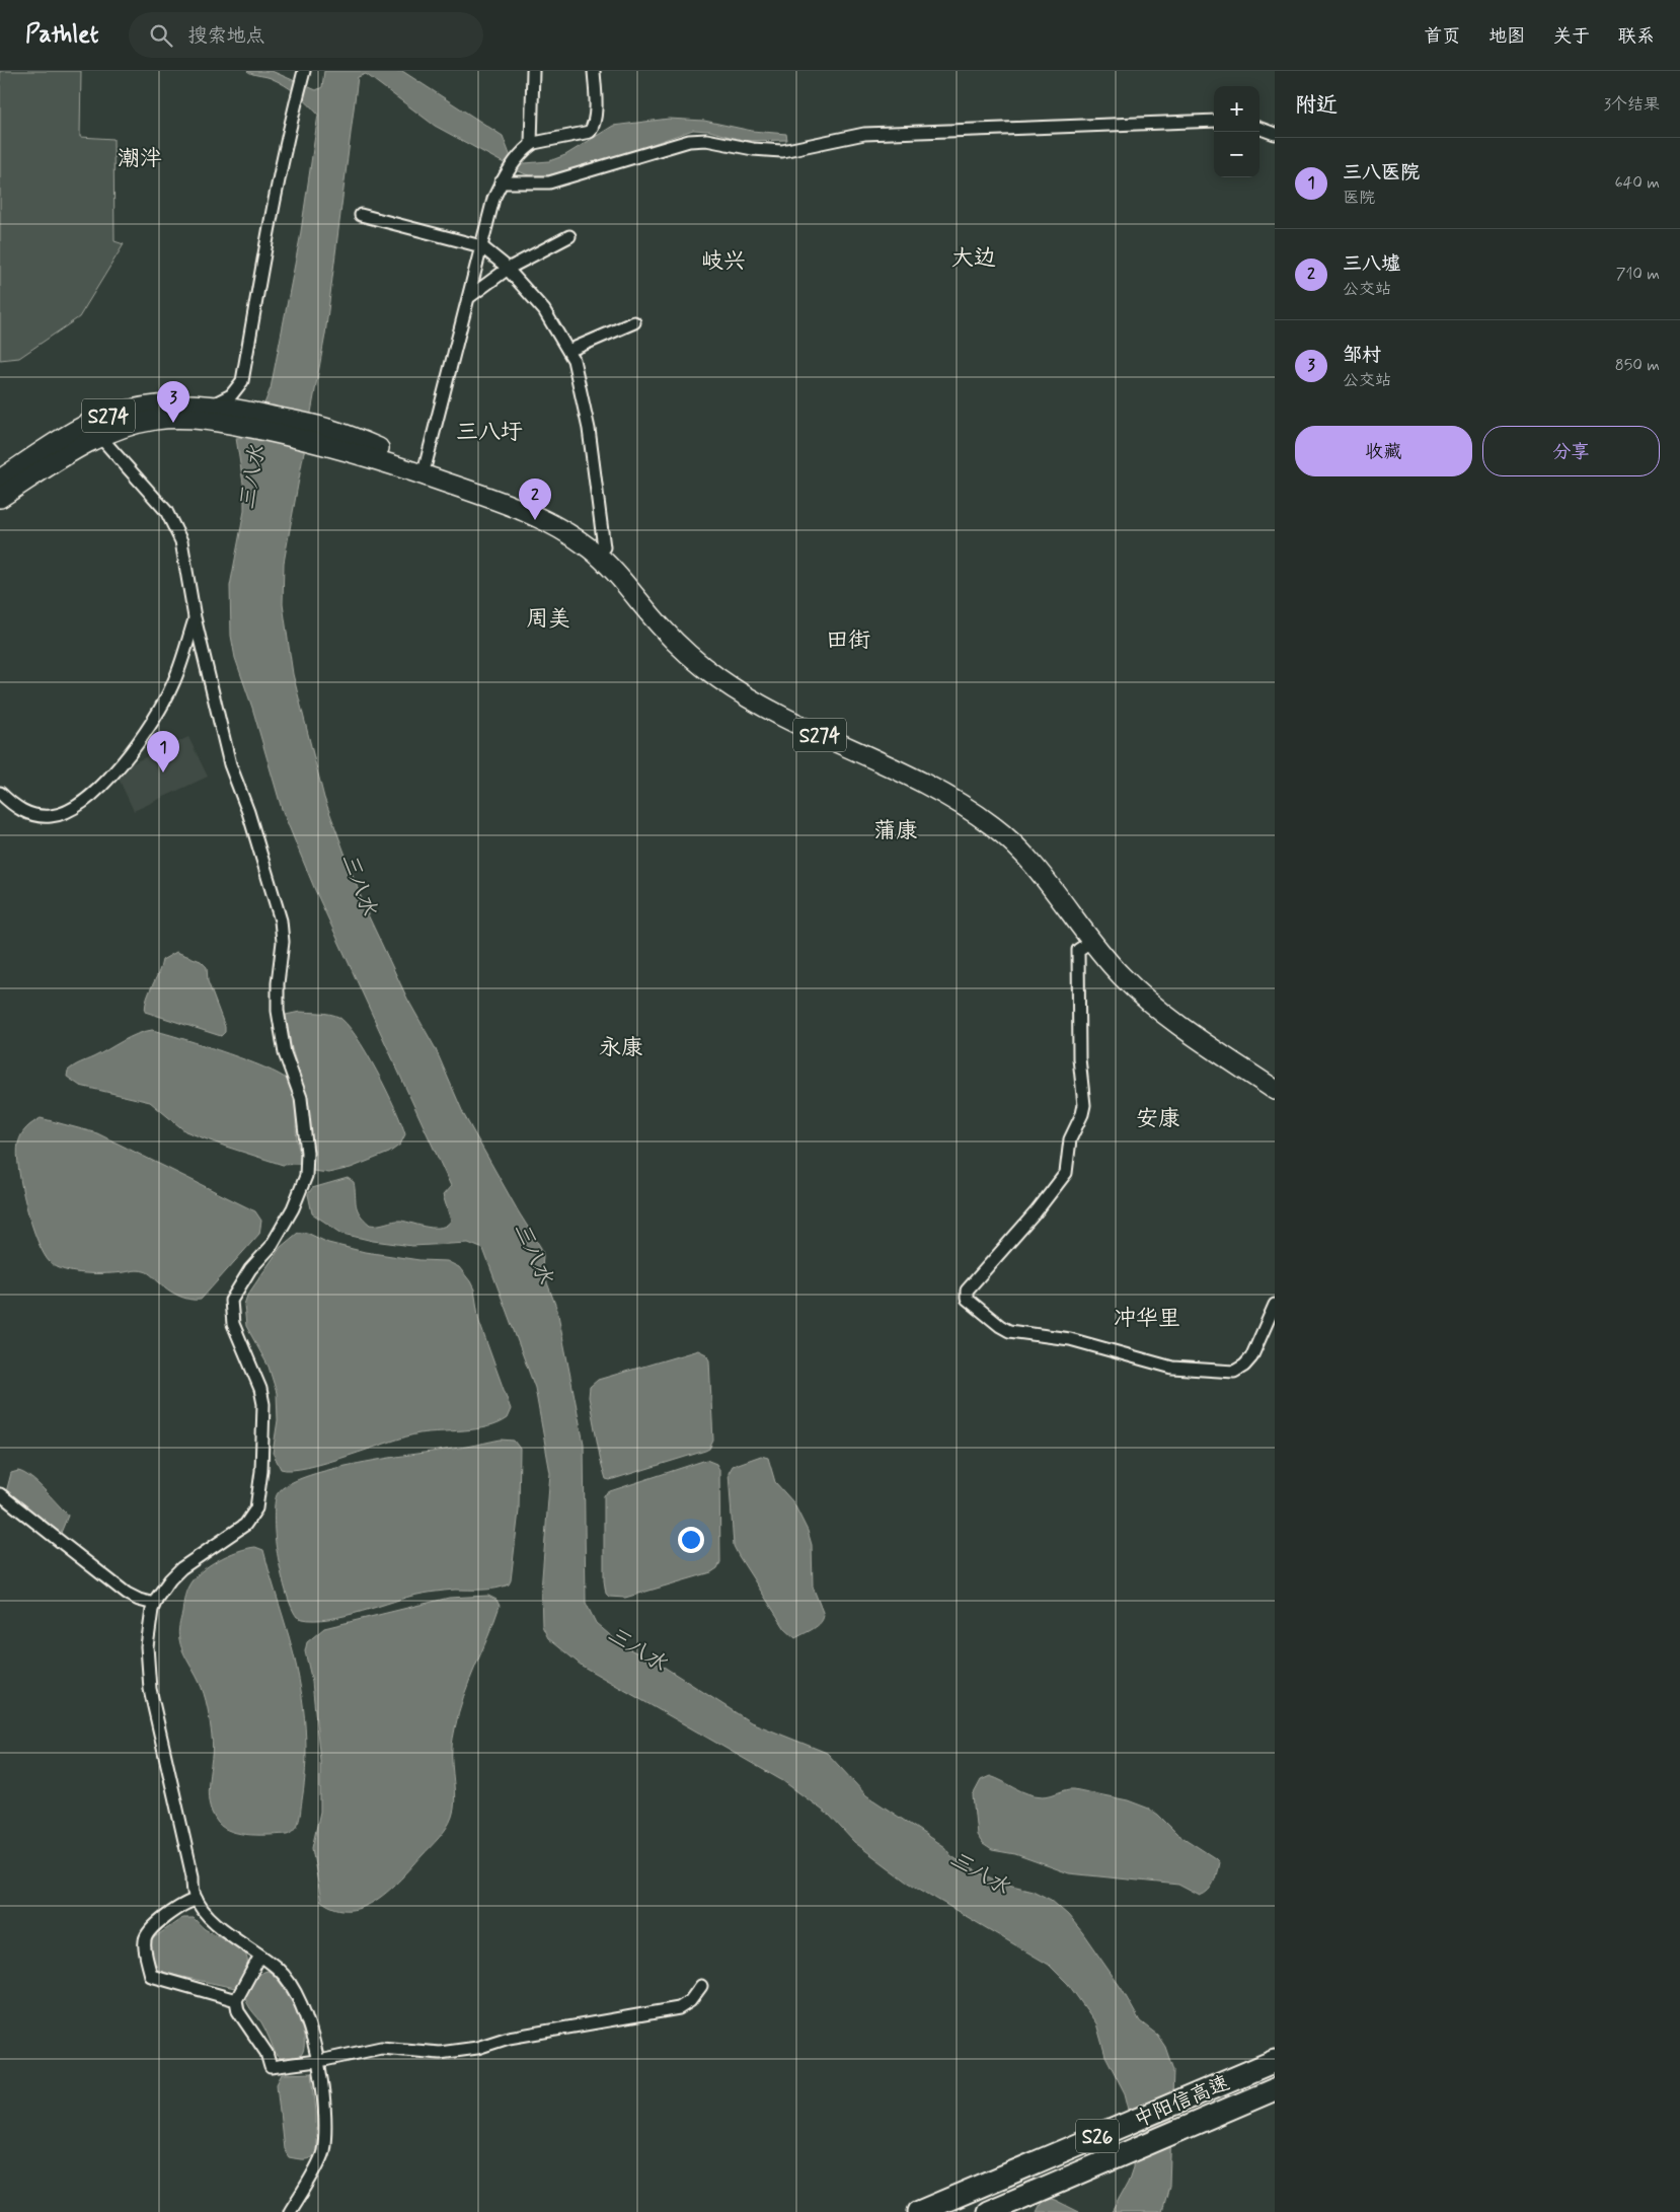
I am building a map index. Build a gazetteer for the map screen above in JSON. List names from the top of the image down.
{
  "streets": {
    "highway": ["中阳信高速", "S26"],
    "main road": ["S274"]
  },
  "districts": [
    "潮泮",
    "大边",
    "岐兴",
    "三八圩",
    "周美",
    "田街",
    "蒲康",
    "永康",
    "安康",
    "冲华里"
  ],
  "water": ["三八水"],
  "page": {
    "header": "Pathlet",
    "search": "搜索地点",
    "nav": [
      "首页",
      "地图",
      "关于",
      "联系"
    ],
    "heading": ["附近", "3个结果"],
    "map_buttons": ["+", "−"],
    "list": [
      {
        "mark": "1",
        "name": "三八医院",
        "note": "医院",
        "value": "640 m"
      },
      {
        "mark": "2",
        "name": "三八墟",
        "note": "公交站",
        "value": "710 m"
      },
      {
        "mark": "3",
        "name": "邹村",
        "note": "公交站",
        "value": "850 m"
      }
    ],
    "pins": ["3", "2", "1"],
    "buttons": ["收藏", "分享"]
  }
}
